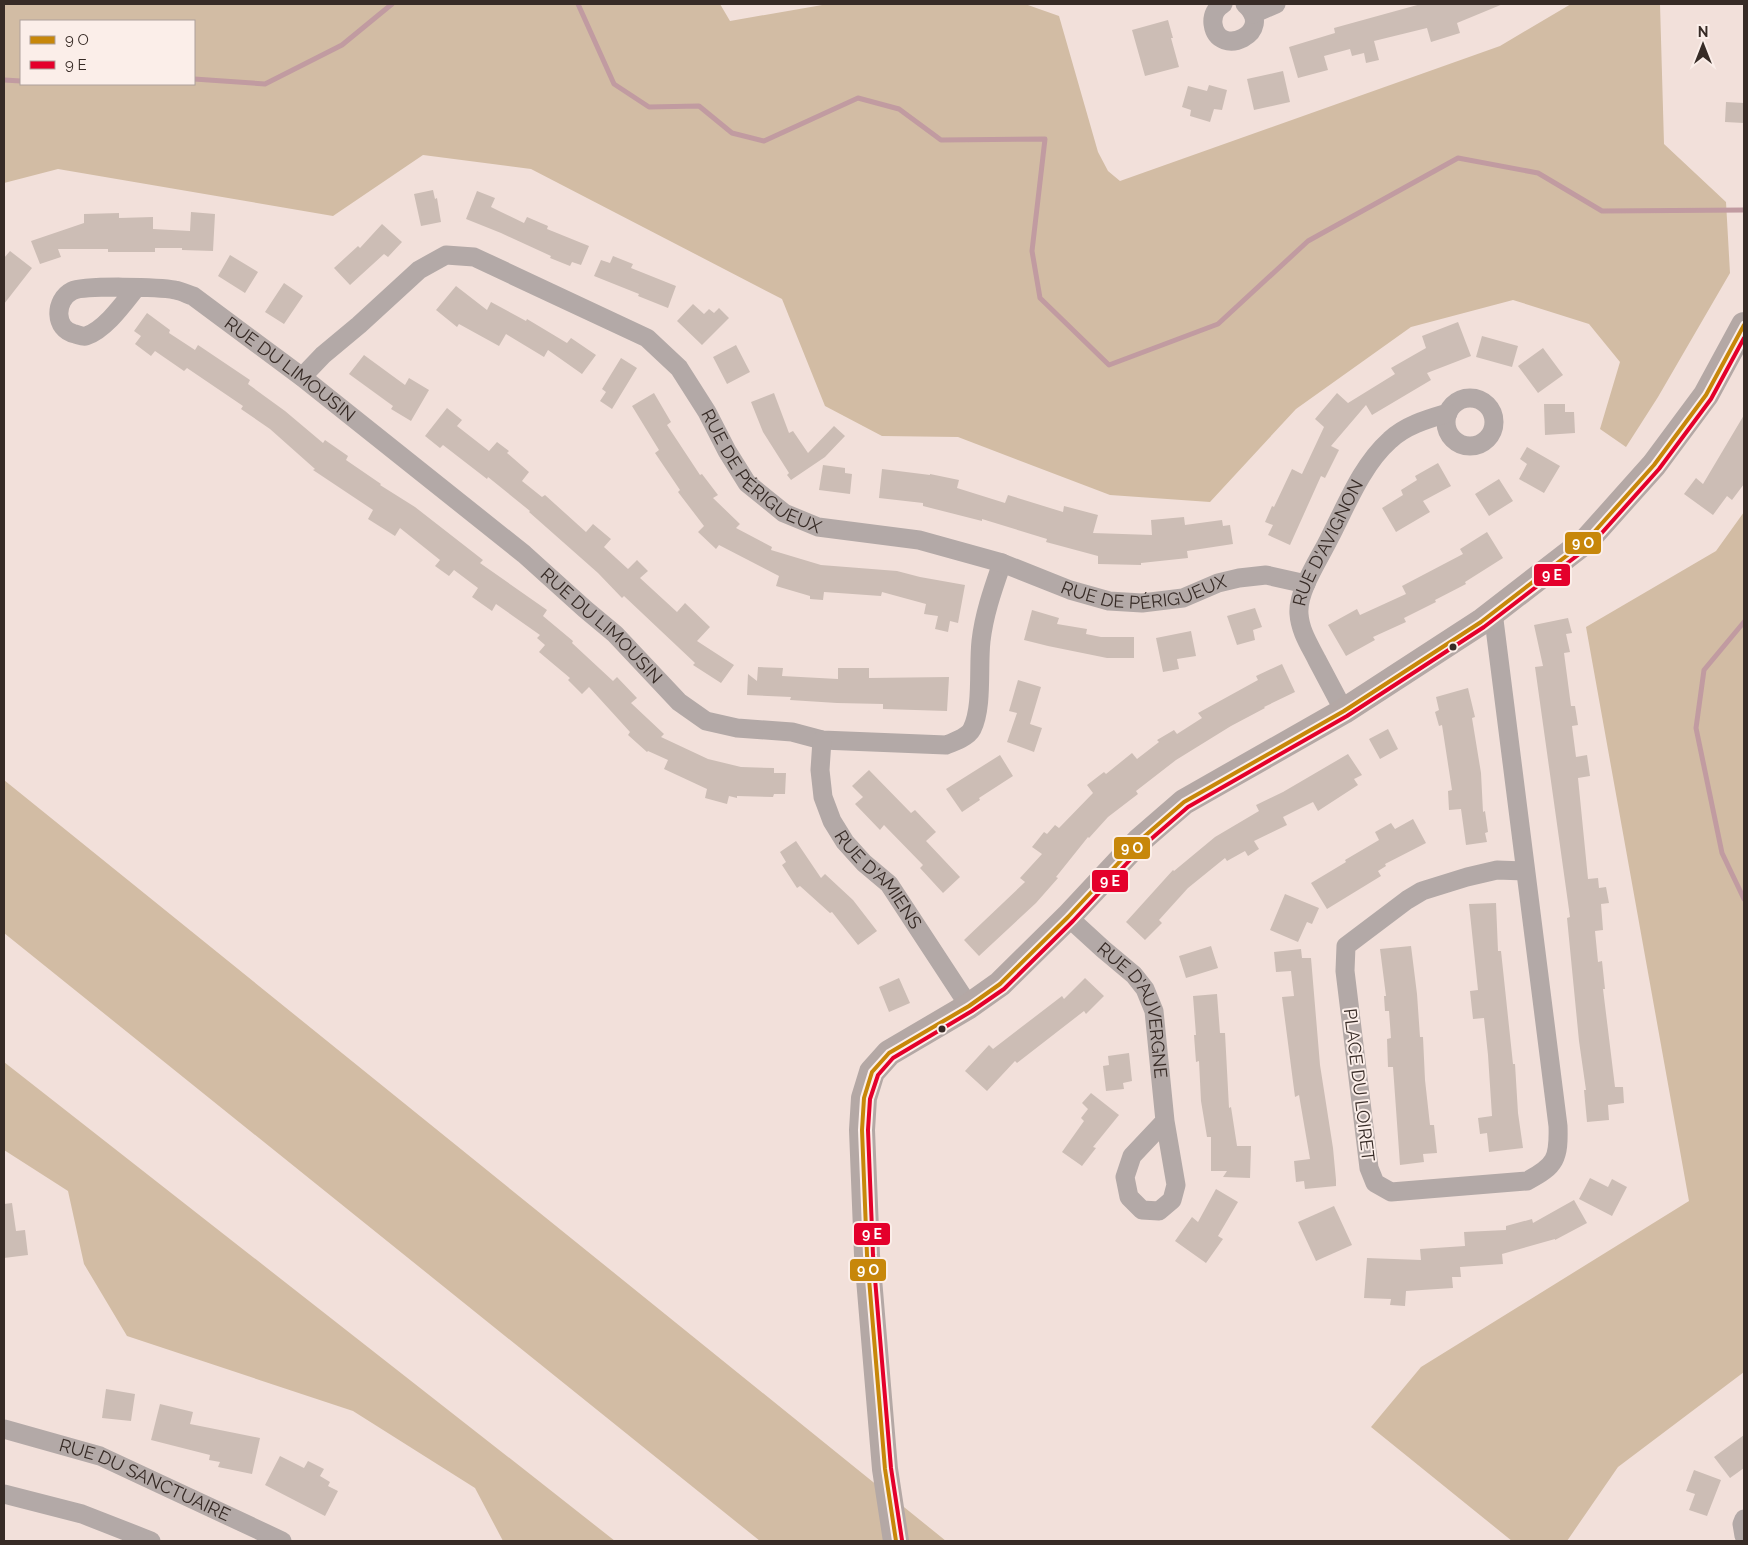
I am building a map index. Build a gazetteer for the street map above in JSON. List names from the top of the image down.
{
  "streets": {
    "street": [
      "RUE DU LIMOUSIN",
      "RUE DE PÉRIGUEUX",
      "RUE D'AVIGNON",
      "RUE D'AMIENS",
      "RUE D'AUVERGNE",
      "PLACE DU LOIRET",
      "RUE DU SANCTUAIRE"
    ]
  },
  "crossings": [
    ["RUE DU LIMOUSIN", "RUE DE PÉRIGUEUX"],
    ["RUE DU LIMOUSIN", "RUE D'AMIENS"],
    ["RUE DE PÉRIGUEUX", "RUE D'AVIGNON"]
  ],
  "legend": ["9 O", "9 E"],
  "north": "top"
}
